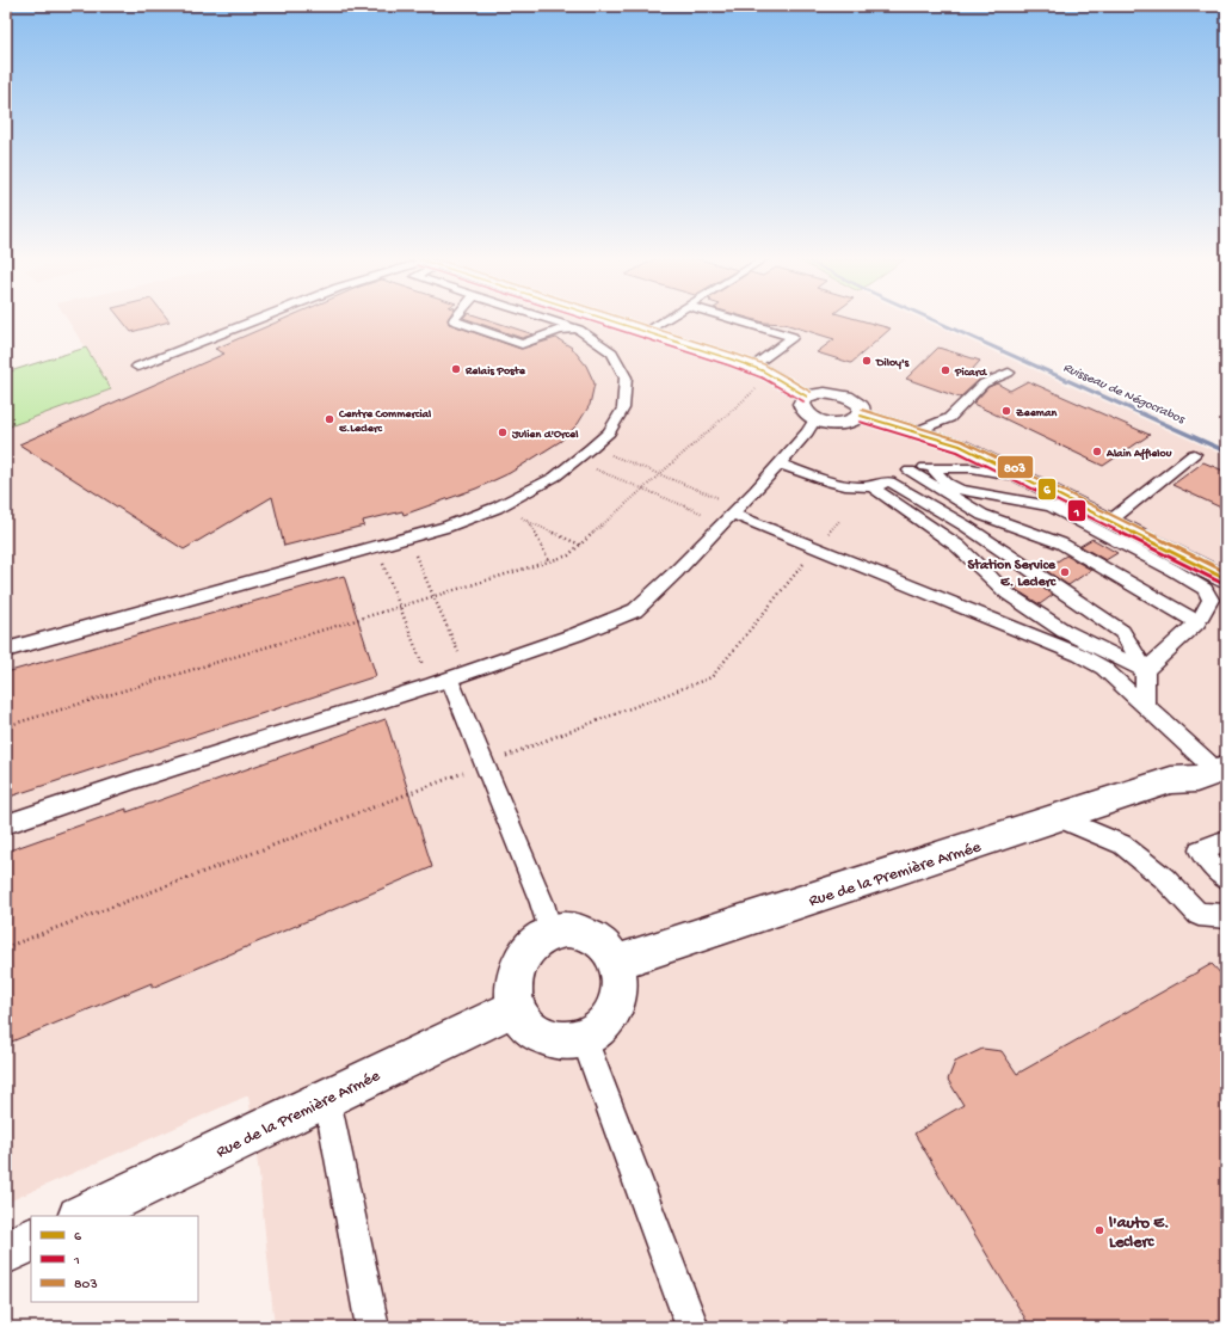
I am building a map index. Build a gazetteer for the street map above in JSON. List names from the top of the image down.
{
  "streets": {
    "main road": ["Rue de la Première Armée"]
  },
  "water": ["Ruisseau de Négocrabos"],
  "places": [
    "Diloy's",
    "Relais Poste",
    "Picard",
    "Zeeman",
    "Centre Commercial E.Leclerc",
    "Julien d'Orcel",
    "Alain Afflelou",
    "Station Service E. Leclerc",
    "l'auto E. Leclerc"
  ],
  "lines": ["transit line 6", "transit line 1", "transit line 803"],
  "legend": ["6", "1", "803"]
}
